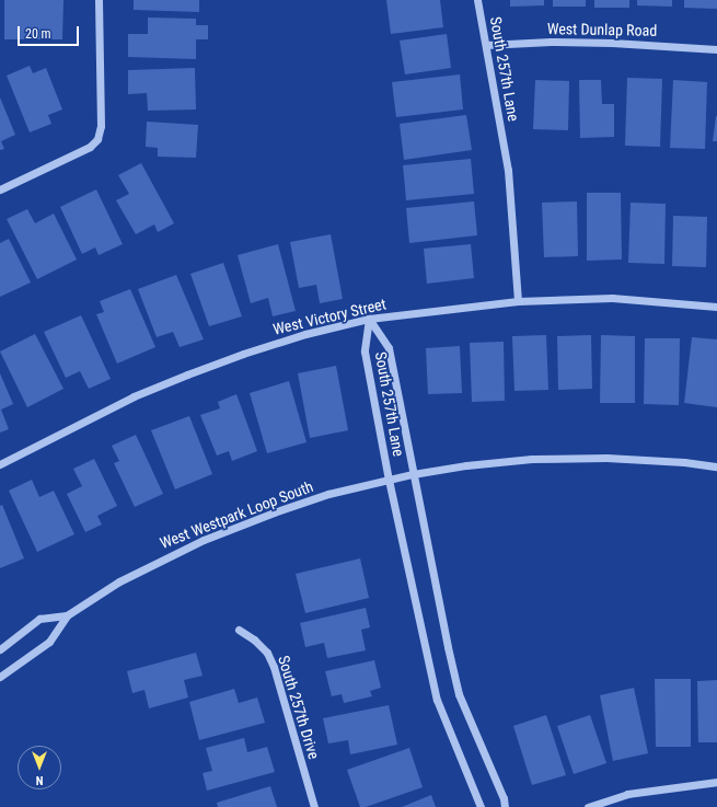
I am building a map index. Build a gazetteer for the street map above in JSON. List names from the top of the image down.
{
  "streets": {
    "street": [
      "West Dunlap Road",
      "South 257th Lane",
      "West Victory Street",
      "West Westpark Loop South",
      "South 257th Drive"
    ]
  },
  "crossings": [
    ["West Dunlap Road", "South 257th Lane"],
    ["South 257th Lane", "West Victory Street"],
    ["South 257th Lane", "West Westpark Loop South"]
  ],
  "scale_bar": "20 m",
  "north": "bottom"
}
